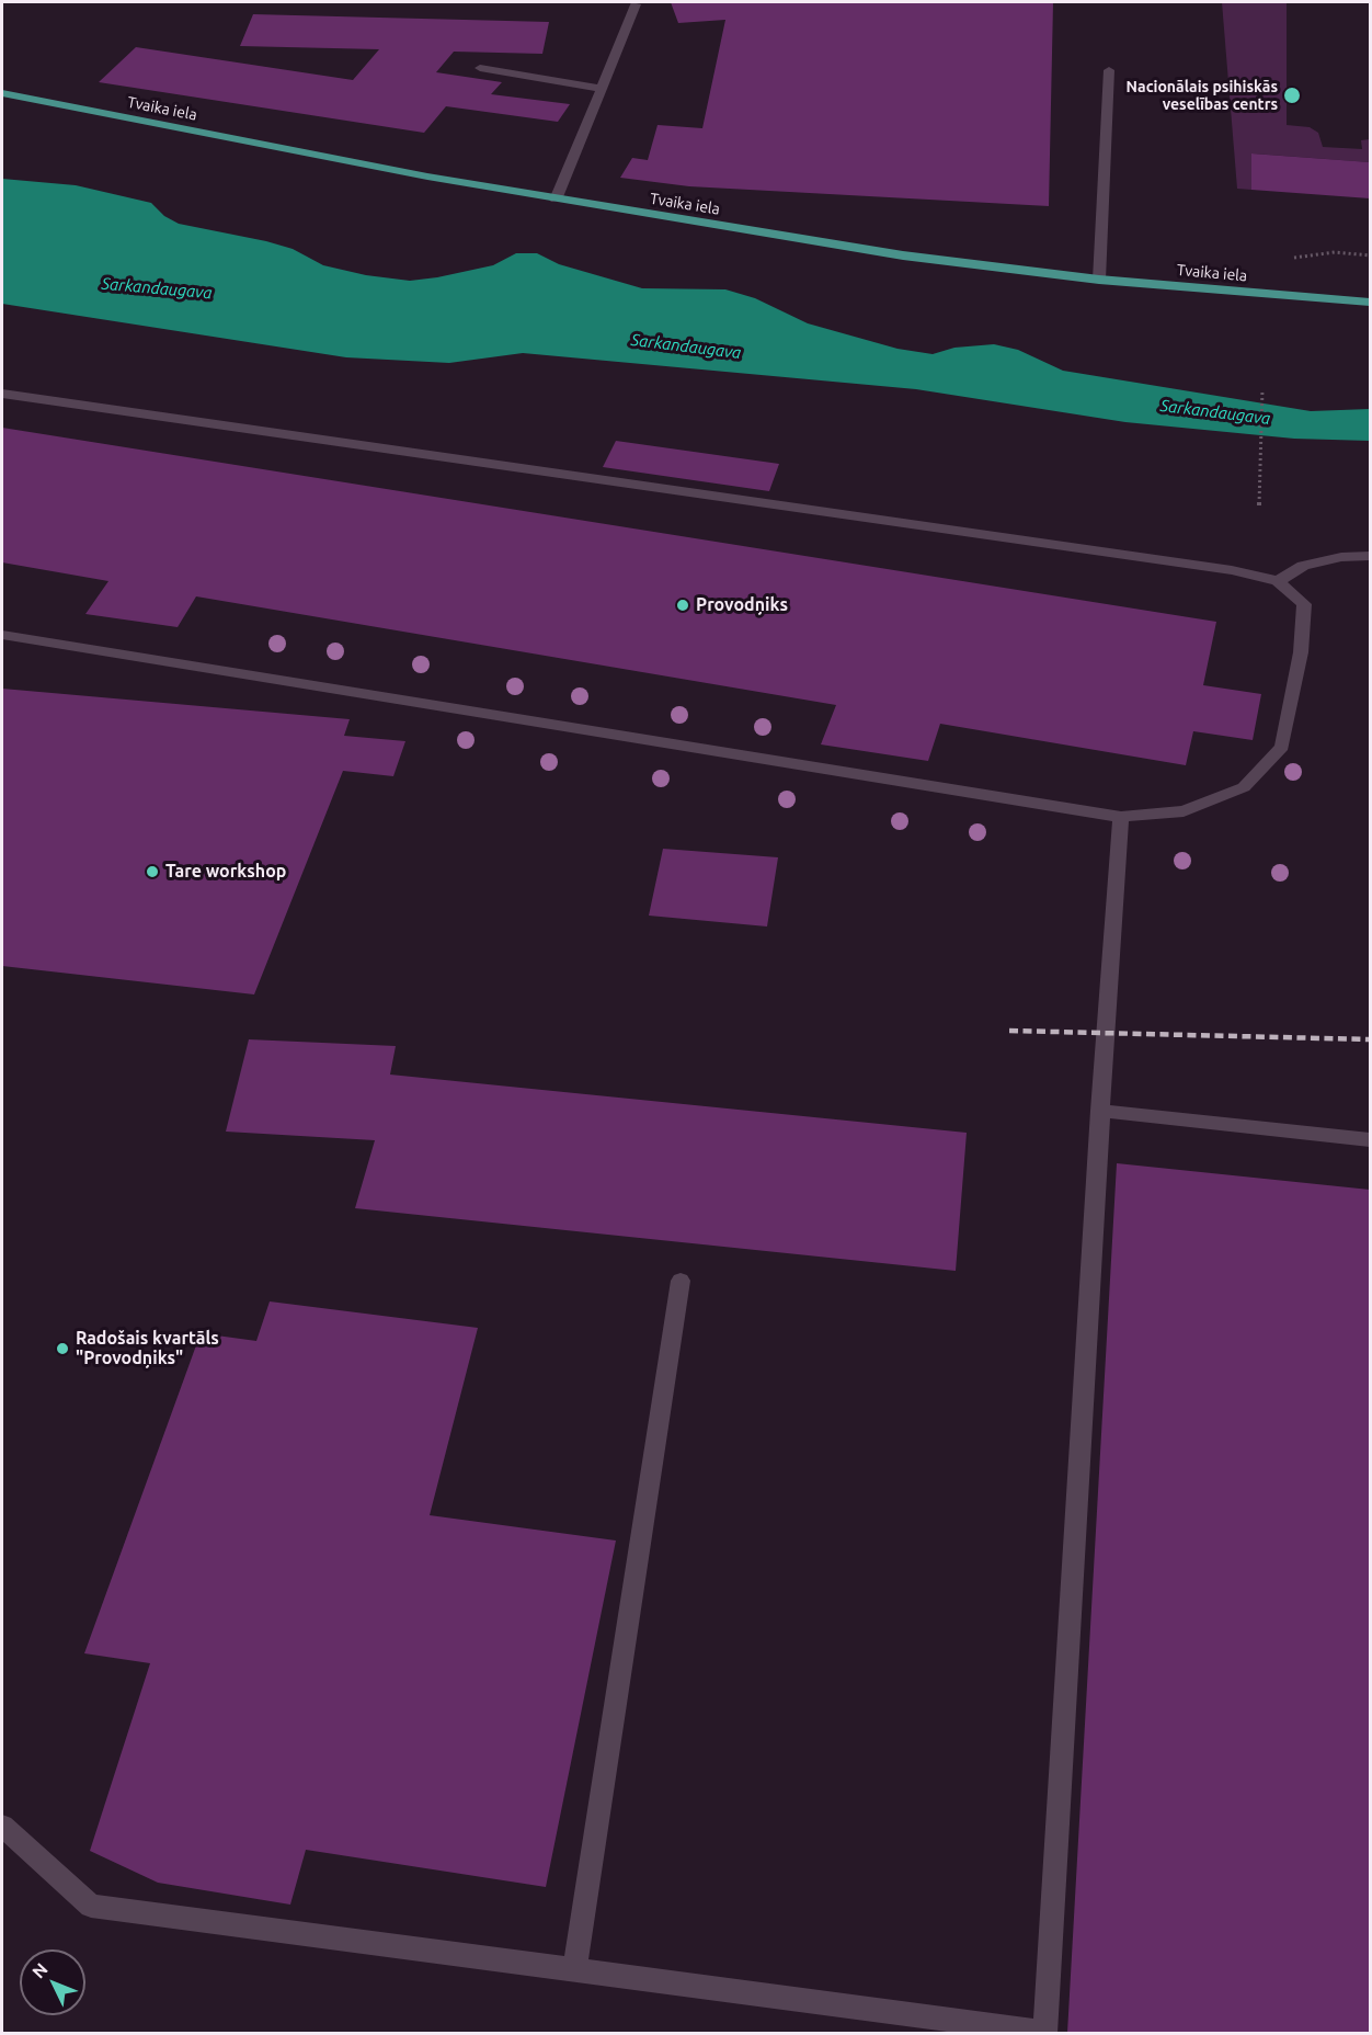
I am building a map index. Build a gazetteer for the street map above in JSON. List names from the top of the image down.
{
  "streets": {
    "main road": ["Tvaika iela"]
  },
  "water": ["Sarkandaugava"],
  "places": [
    "Nacionālais psihiskās veselības centrs",
    "Provodņiks",
    "Tare workshop",
    "Radošais kvartāls \"Provodņiks\""
  ],
  "north": "top left"
}
